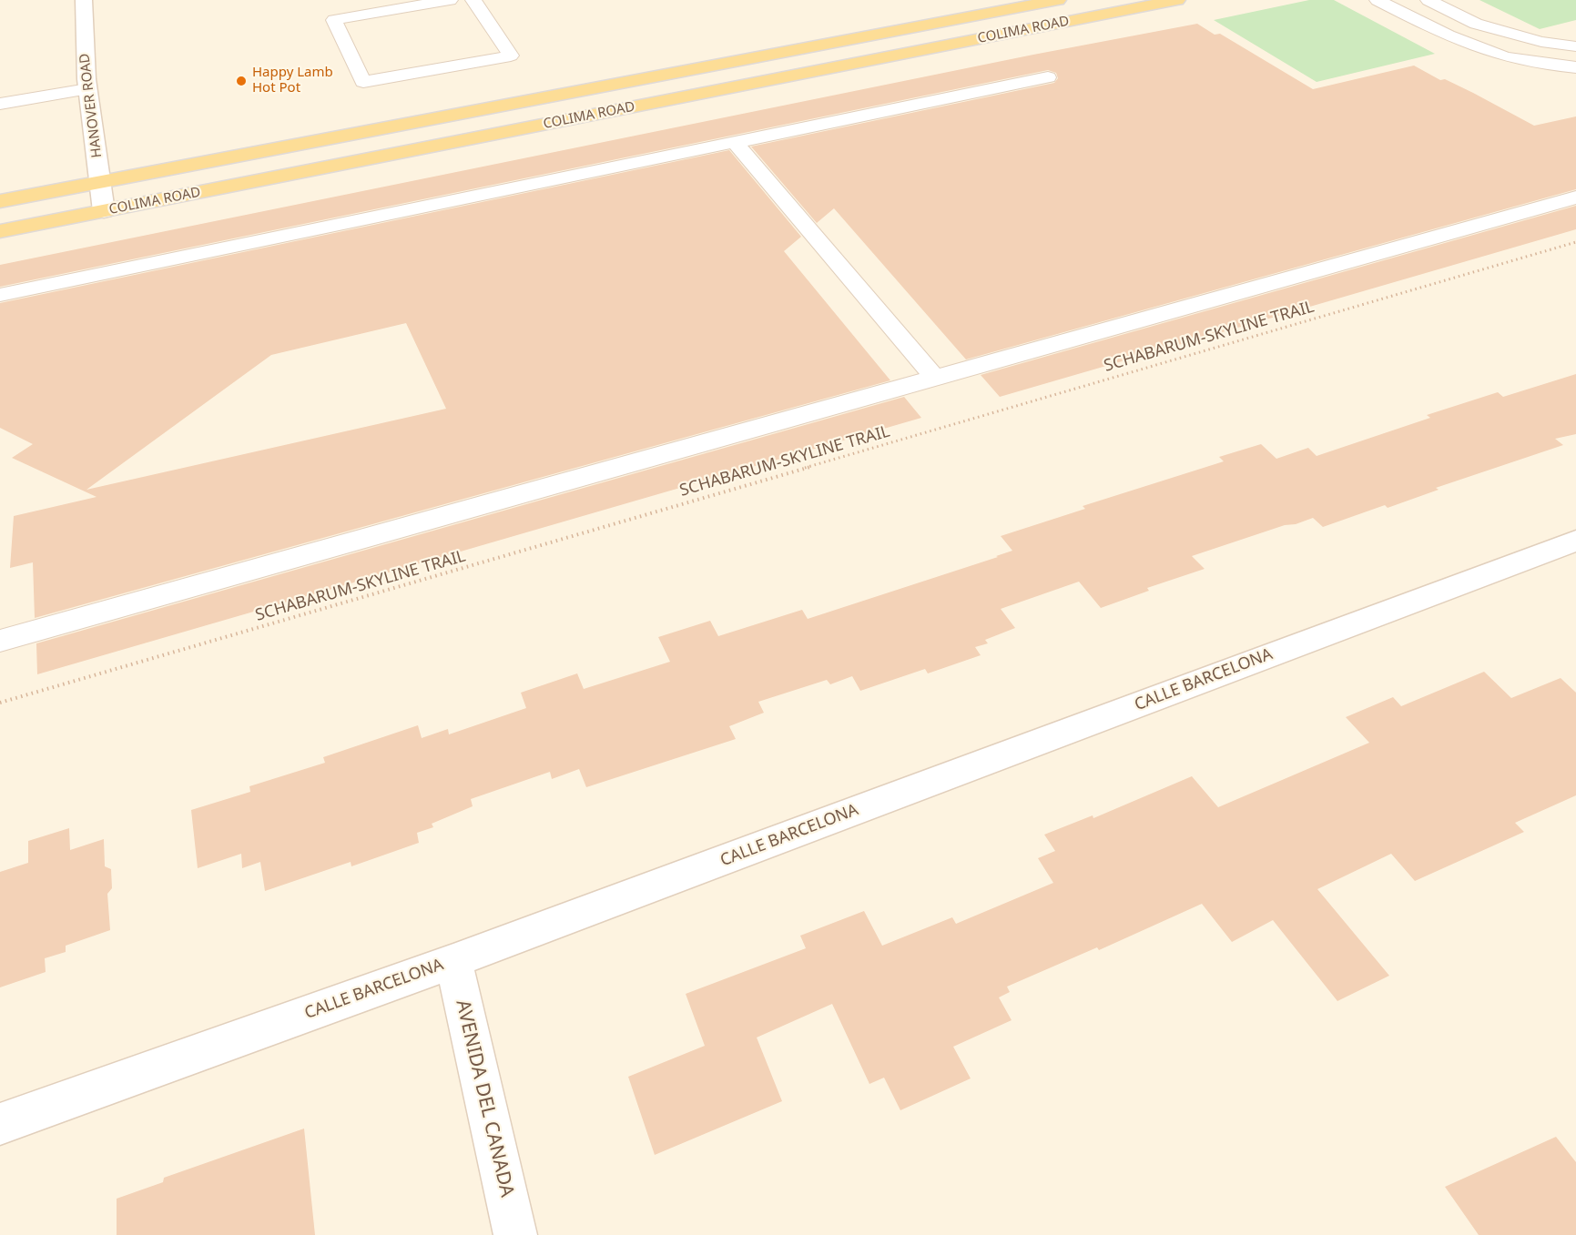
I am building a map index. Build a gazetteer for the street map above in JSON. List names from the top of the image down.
{
  "streets": {
    "main road": ["COLIMA ROAD"],
    "street": ["HANOVER ROAD", "CALLE BARCELONA", "AVENIDA DEL CANADA"],
    "path": ["SCHABARUM-SKYLINE TRAIL"]
  },
  "crossings": [
    ["COLIMA ROAD", "HANOVER ROAD"],
    ["CALLE BARCELONA", "AVENIDA DEL CANADA"]
  ],
  "places": ["Happy Lamb Hot Pot"]
}
